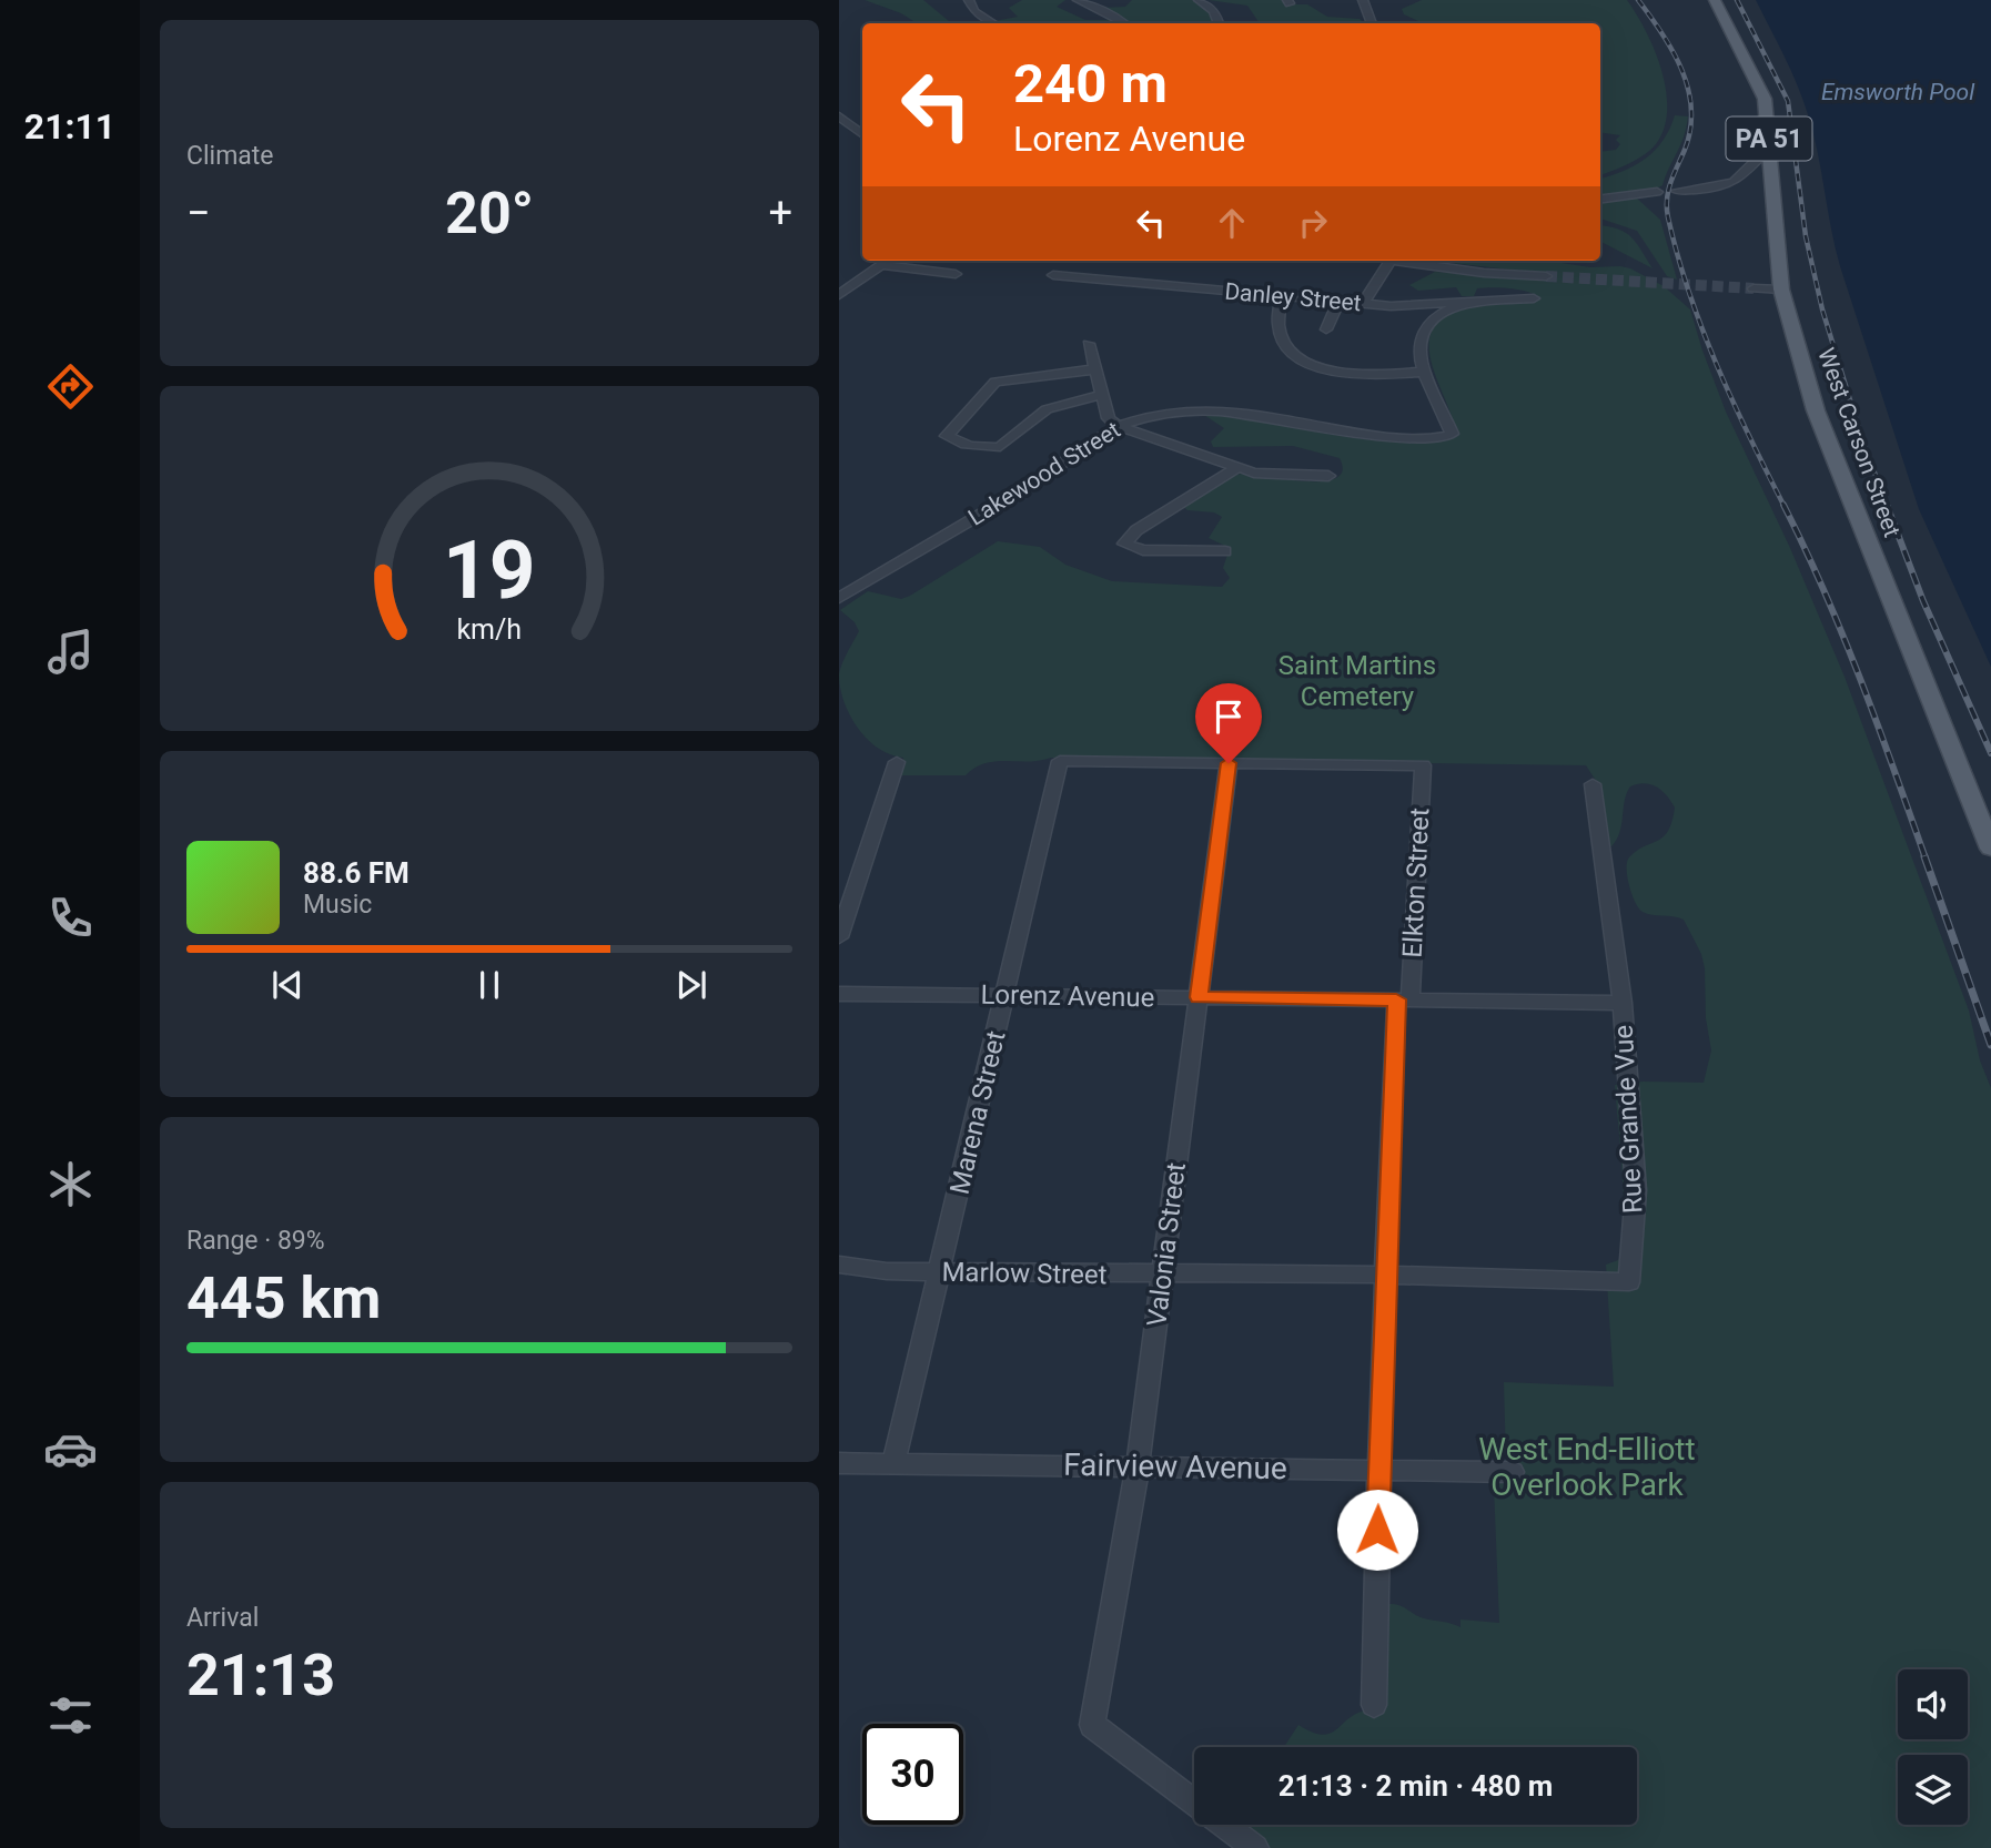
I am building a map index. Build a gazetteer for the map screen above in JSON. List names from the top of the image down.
{
  "streets": {
    "main road": ["PA 51", "West Carson Street"],
    "street": [
      "Danley Street",
      "Lakewood Street",
      "Elkton Street",
      "Lorenz Avenue",
      "Marena Street",
      "Rue Grande Vue",
      "Valonia Street",
      "Marlow Street",
      "Fairview Avenue"
    ]
  },
  "crossings": [
    ["Elkton Street", "Lorenz Avenue"],
    ["Elkton Street", "Marena Street"],
    ["Elkton Street", "Valonia Street"],
    ["Elkton Street", "Marlow Street"],
    ["Elkton Street", "Fairview Avenue"],
    ["Lorenz Avenue", "Marena Street"],
    ["Lorenz Avenue", "Rue Grande Vue"],
    ["Lorenz Avenue", "Valonia Street"],
    ["Marena Street", "Valonia Street"],
    ["Marena Street", "Marlow Street"],
    ["Marena Street", "Fairview Avenue"],
    ["Rue Grande Vue", "Marlow Street"],
    ["Valonia Street", "Marlow Street"],
    ["Valonia Street", "Fairview Avenue"]
  ],
  "water": ["Emsworth Pool"],
  "parks": ["Saint Martins Cemetery", "West End-Elliott Overlook Park"],
  "page": {
    "tabs": "21:11",
    "tile": [
      "Climate",
      ["Range · 89%", "445 km"],
      ["Arrival", "21:13"]
    ],
    "turn": ["240 m", "Lorenz Avenue"],
    "heat": ["−", "20°", "+"],
    "song": ["88.6 FM", "Music"],
    "limit": "30",
    "trip": "21:13 · 2 min · 480 m",
    "gauge": ["19", "km/h"]
  }
}
